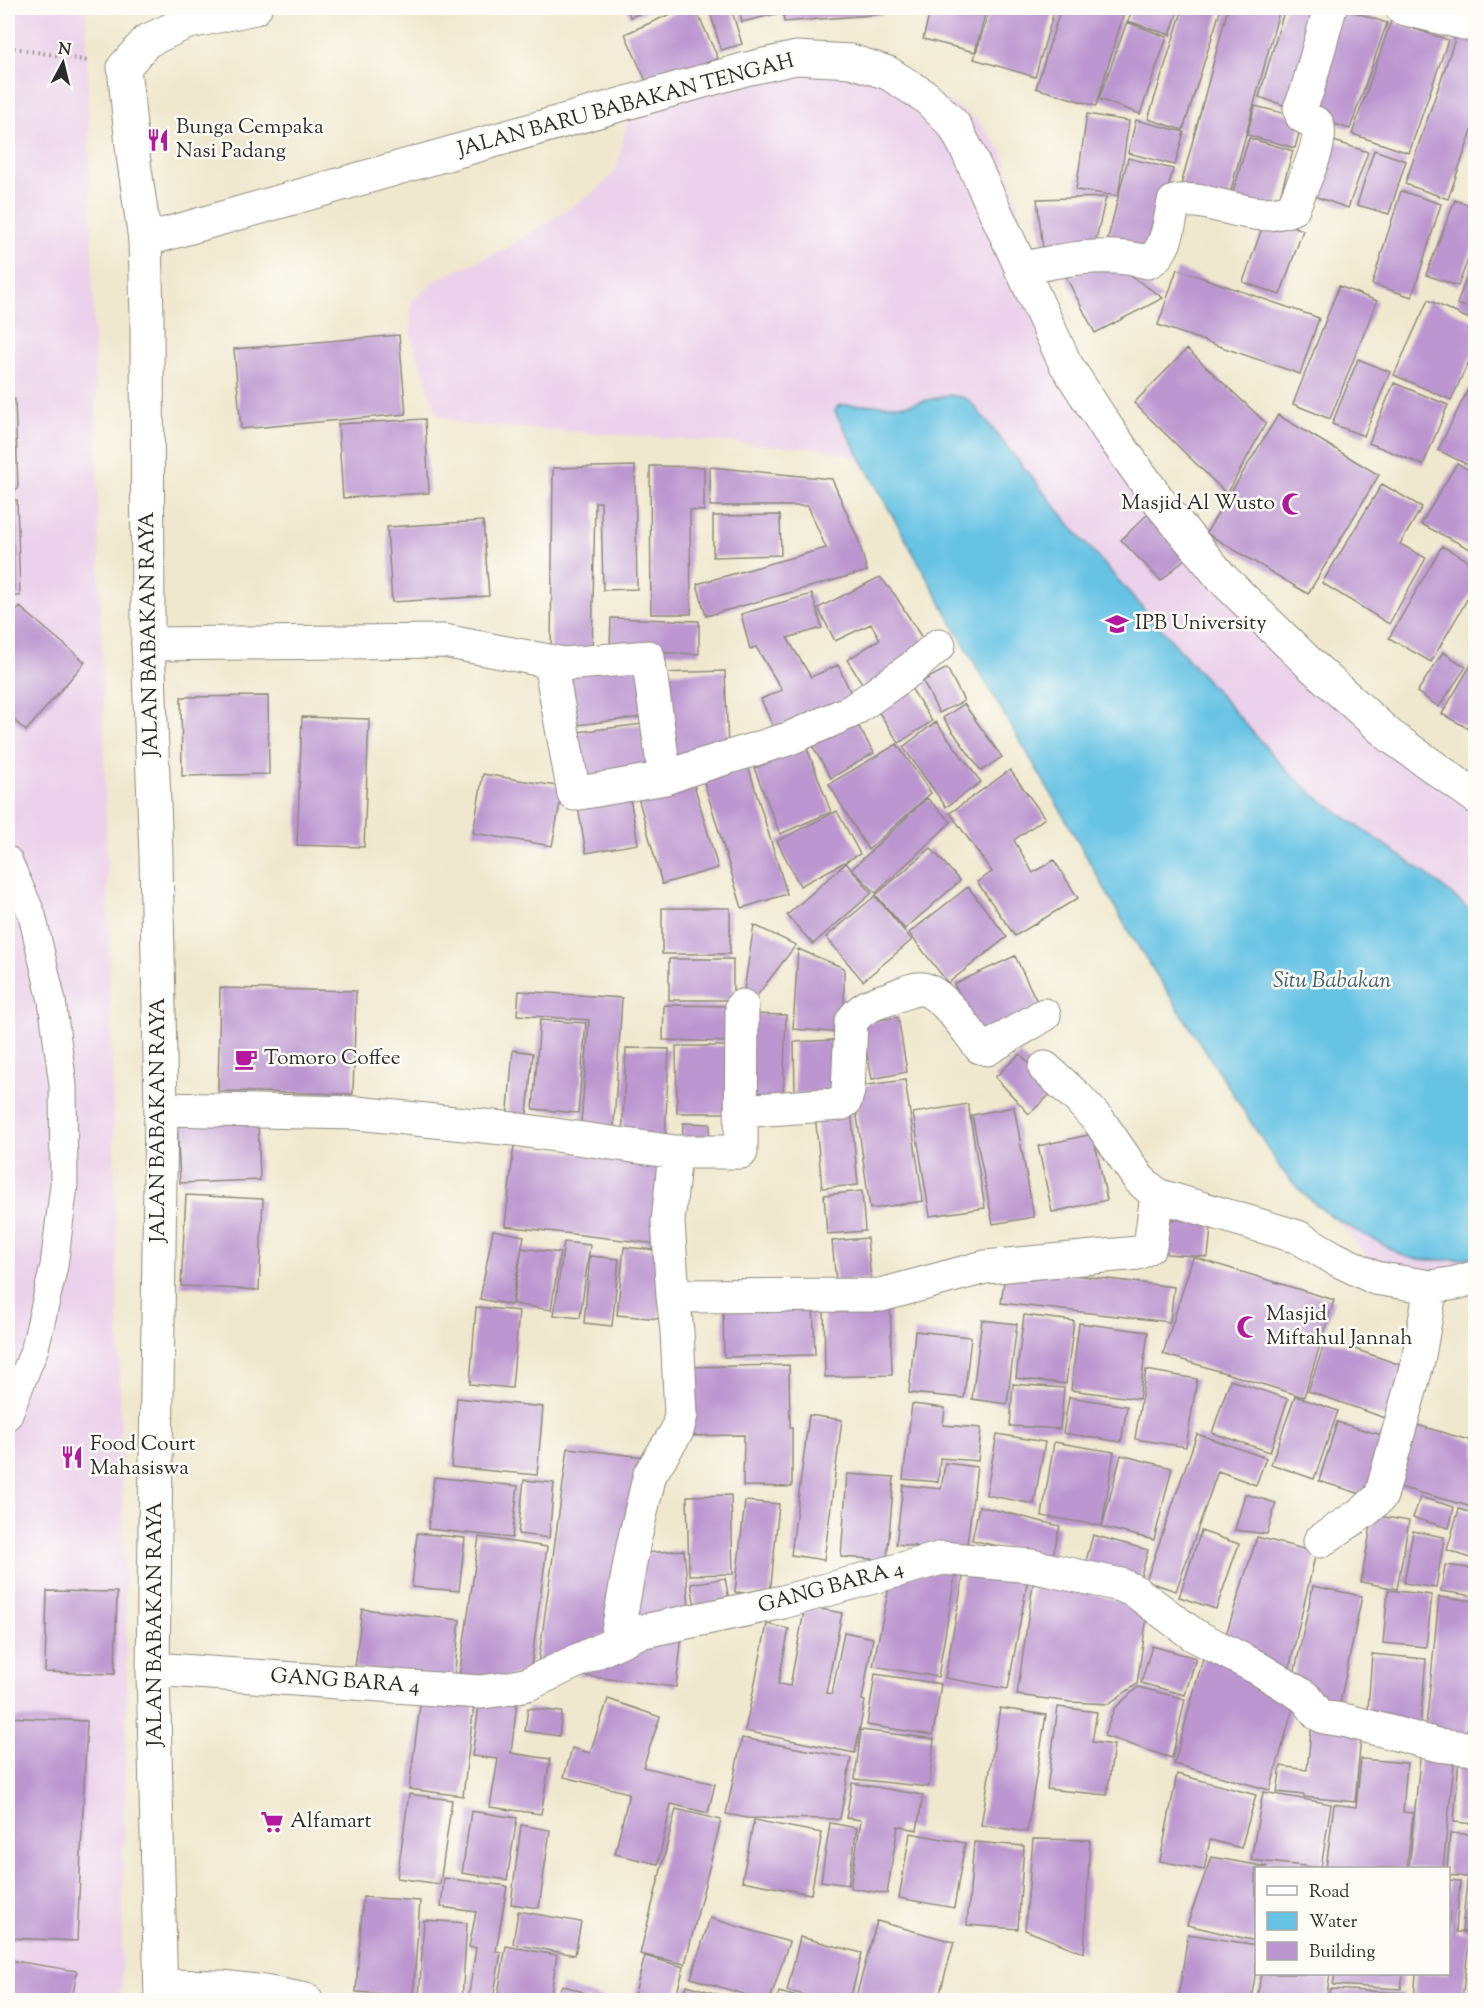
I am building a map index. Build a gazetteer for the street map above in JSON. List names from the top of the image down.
{
  "streets": {
    "street": ["JALAN BARU BABAKAN TENGAH", "JALAN BABAKAN RAYA", "GANG BARA 4"]
  },
  "crossings": [
    ["JALAN BARU BABAKAN TENGAH", "JALAN BABAKAN RAYA"],
    ["JALAN BABAKAN RAYA", "GANG BARA 4"]
  ],
  "water": ["Situ Babakan"],
  "places": {
    "restaurant": ["Bunga Cempaka Nasi Padang", "Food Court Mahasiswa"],
    "mosque": ["Masjid Al Wusto", "Masjid Miftahul Jannah"],
    "school or university": ["IPB University"],
    "cafe": ["Tomoro Coffee"],
    "supermarket": ["Alfamart"]
  },
  "legend": ["Road", "Water", "Building"],
  "north": "top"
}
